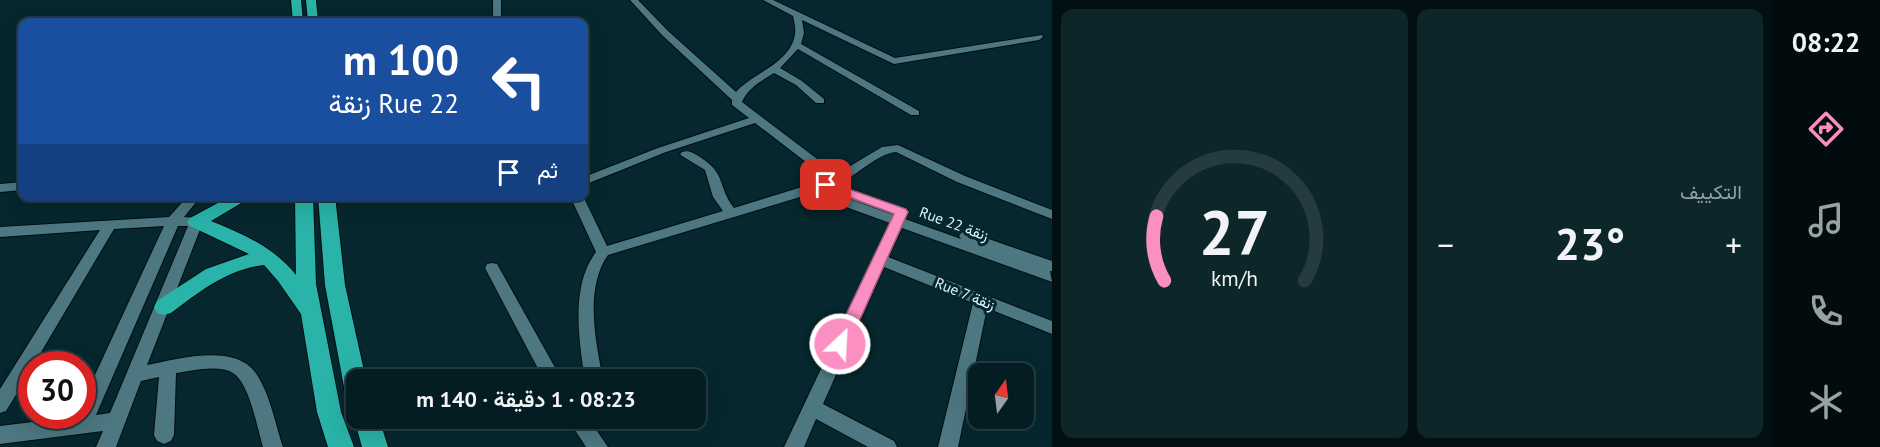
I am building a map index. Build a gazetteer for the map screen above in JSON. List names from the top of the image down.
{
  "streets": {
    "street": ["Rue 22 زنقة", "Rue 7 زنقة"]
  },
  "north": "top",
  "page": {
    "tabs": "08:22",
    "tile": "التكييف",
    "turn": ["100 m", "Rue 22 زنقة"],
    "then": "ثم",
    "heat": ["−", "23°", "+"],
    "limit": "30",
    "trip": "08:23 · 1 دقيقة · 140 m",
    "gauge": ["27", "km/h"]
  }
}
